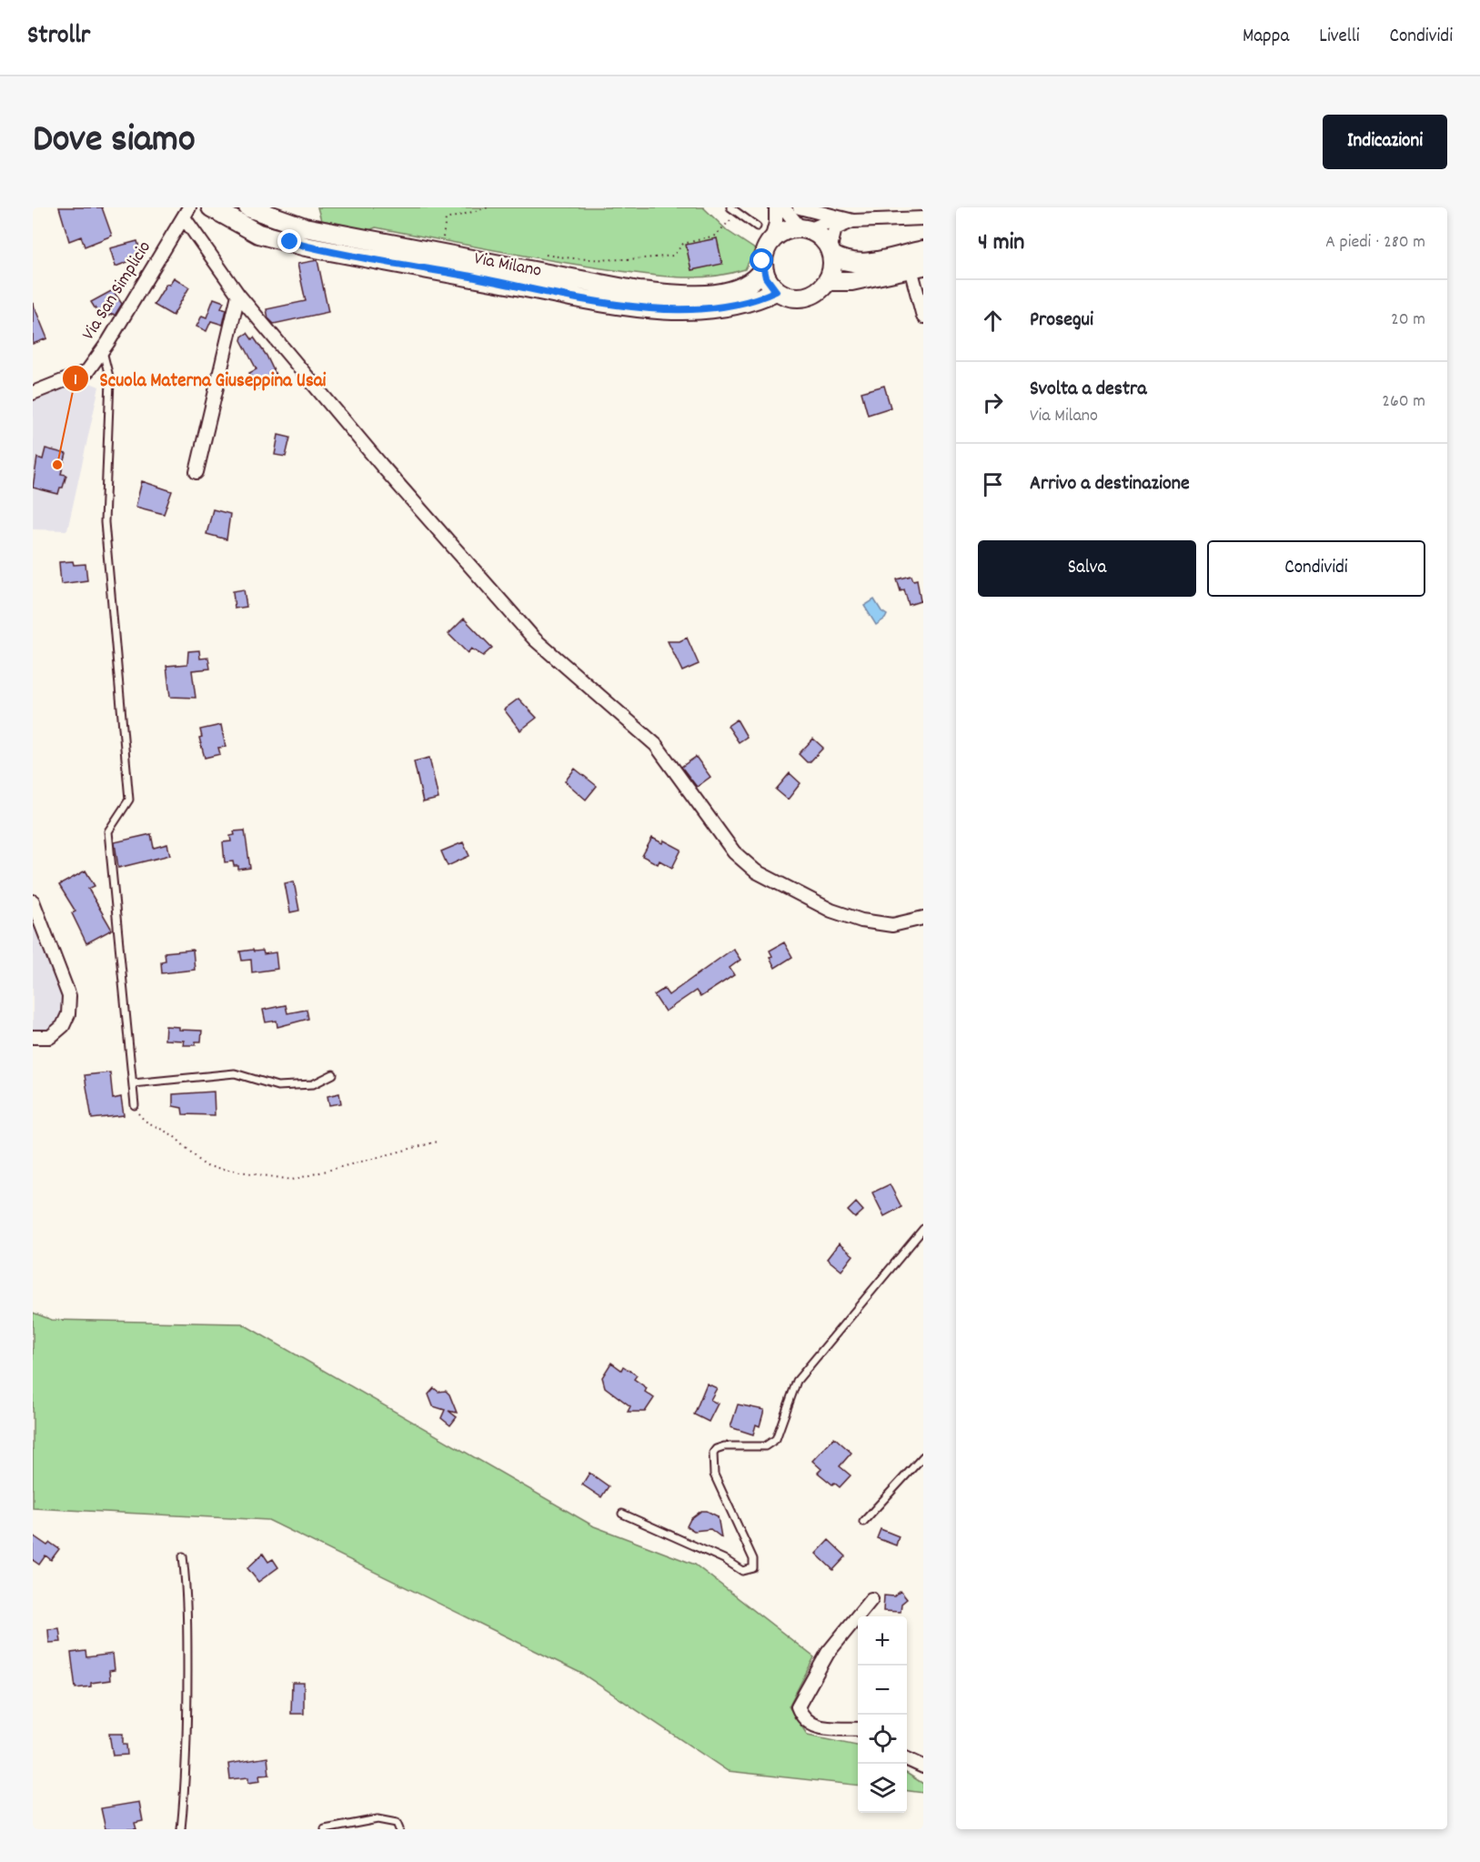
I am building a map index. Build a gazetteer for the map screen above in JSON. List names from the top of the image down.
{
  "streets": {
    "main road": ["Via Milano"],
    "street": ["Via San Simplicio"]
  },
  "places": ["Scuola Materna Giuseppina Usai"],
  "page": {
    "header": "Strollr",
    "nav": ["Mappa", "Livelli", "Condividi"],
    "title": "Dove siamo",
    "buttons": [
      "Indicazioni",
      ["Salva", "Condividi"]
    ],
    "heading": ["4 min", "A piedi · 280 m"],
    "list": [
      ["Prosegui", "20 m"],
      ["Svolta a destra", "Via Milano", "260 m"],
      "Arrivo a destinazione"
    ],
    "map_buttons": ["+", "−"]
  }
}
